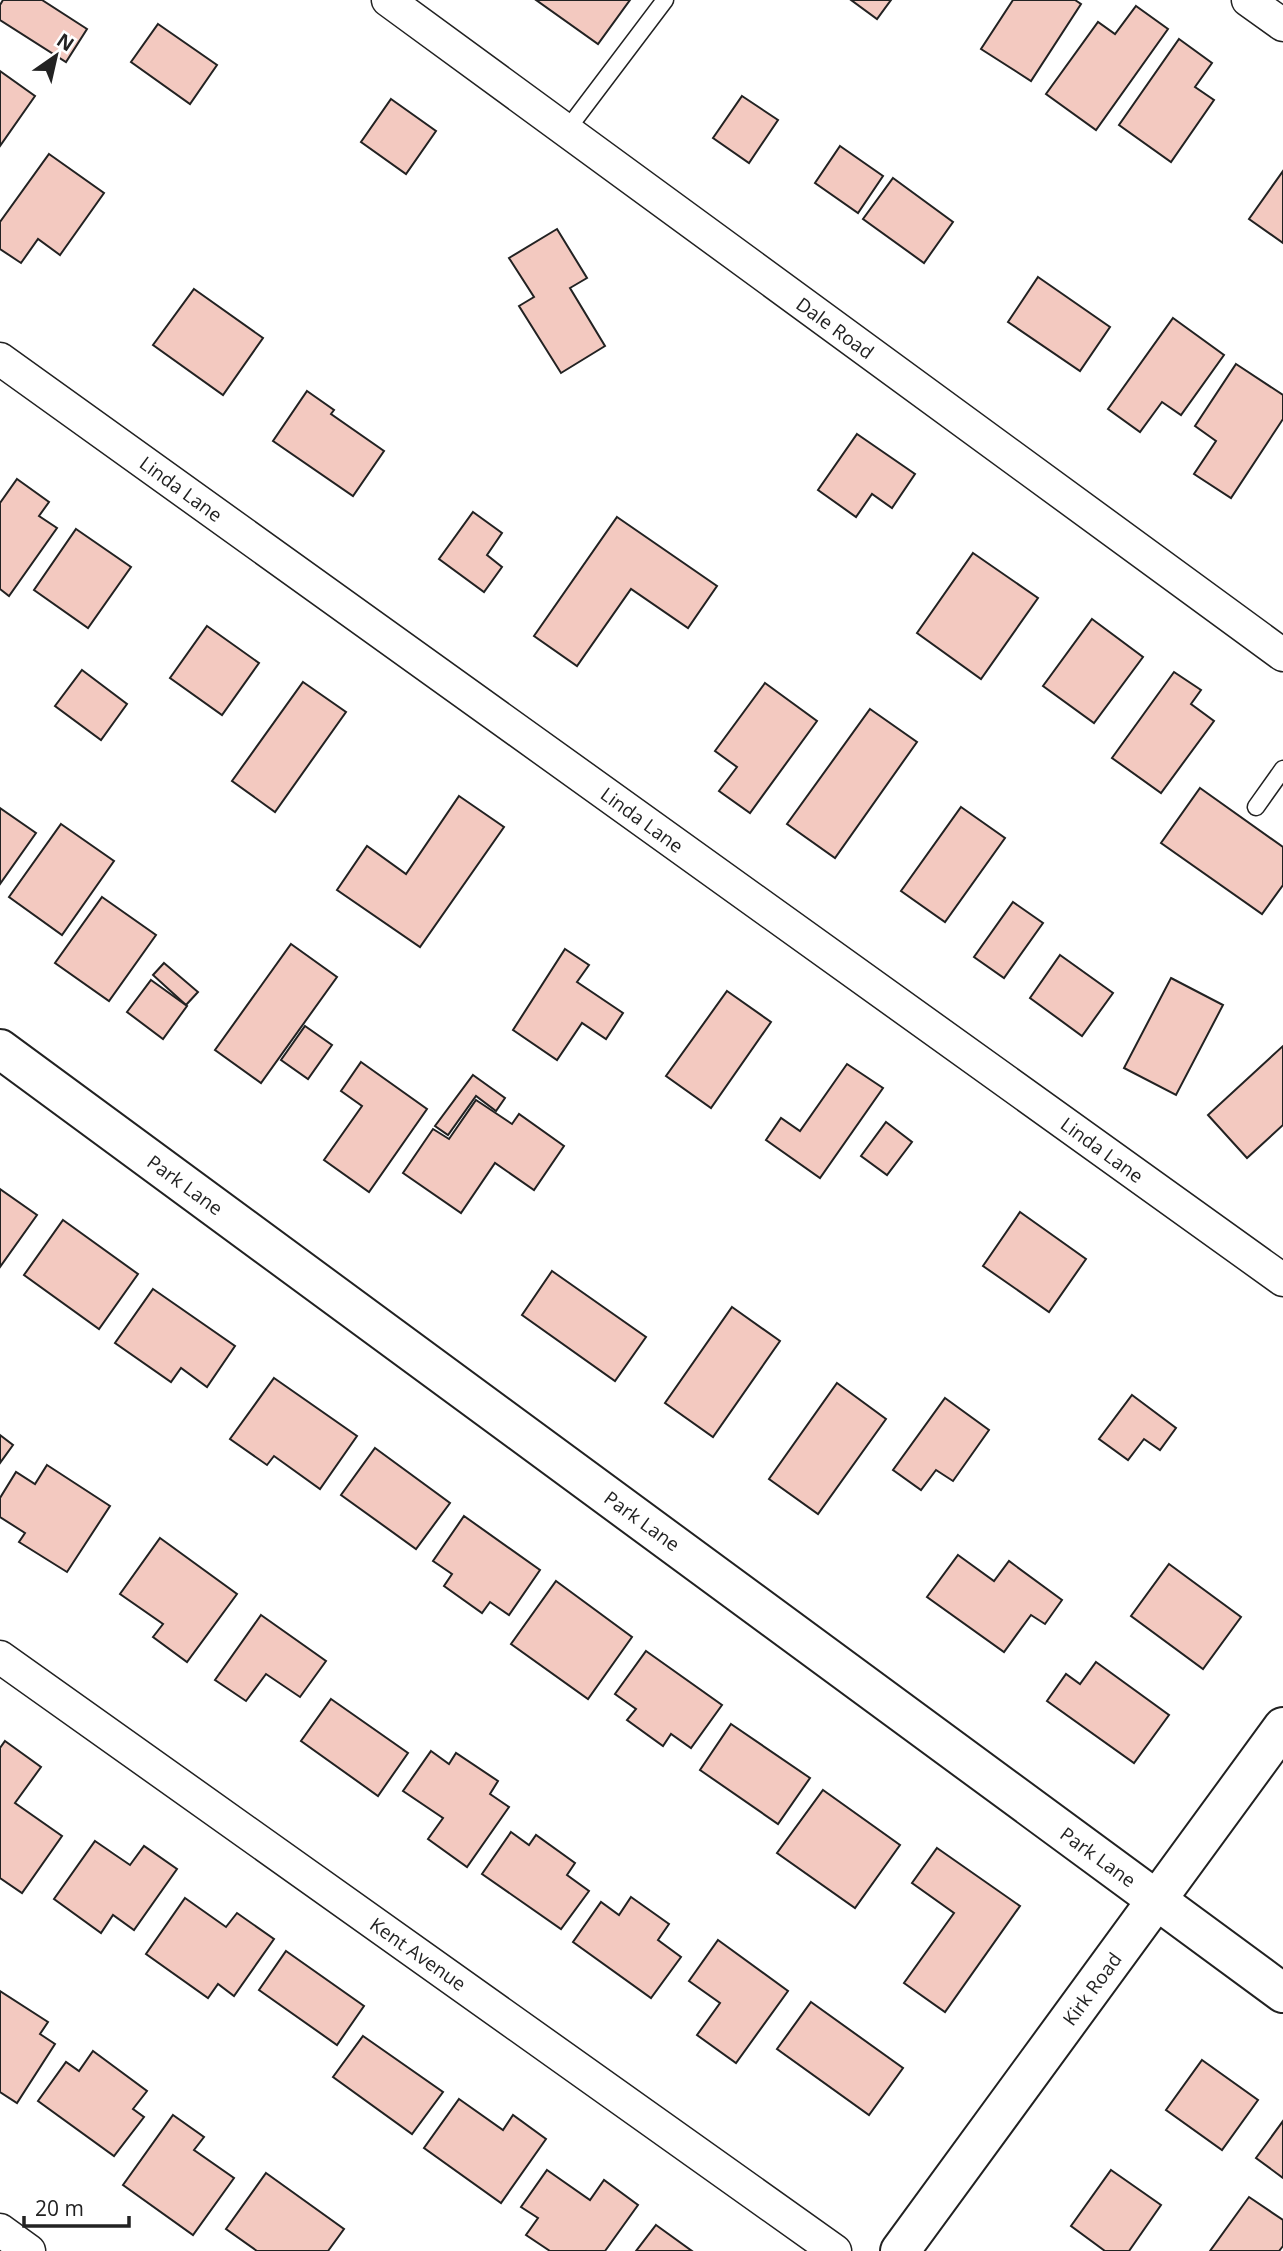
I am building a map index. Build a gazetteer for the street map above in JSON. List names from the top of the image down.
{
  "streets": {
    "street": [
      "Dale Road",
      "Linda Lane",
      "Park Lane",
      "Kent Avenue",
      "Kirk Road"
    ]
  },
  "crossings": [
    ["Park Lane", "Kirk Road"]
  ],
  "scale_bar": "20 m",
  "north": "top right"
}
